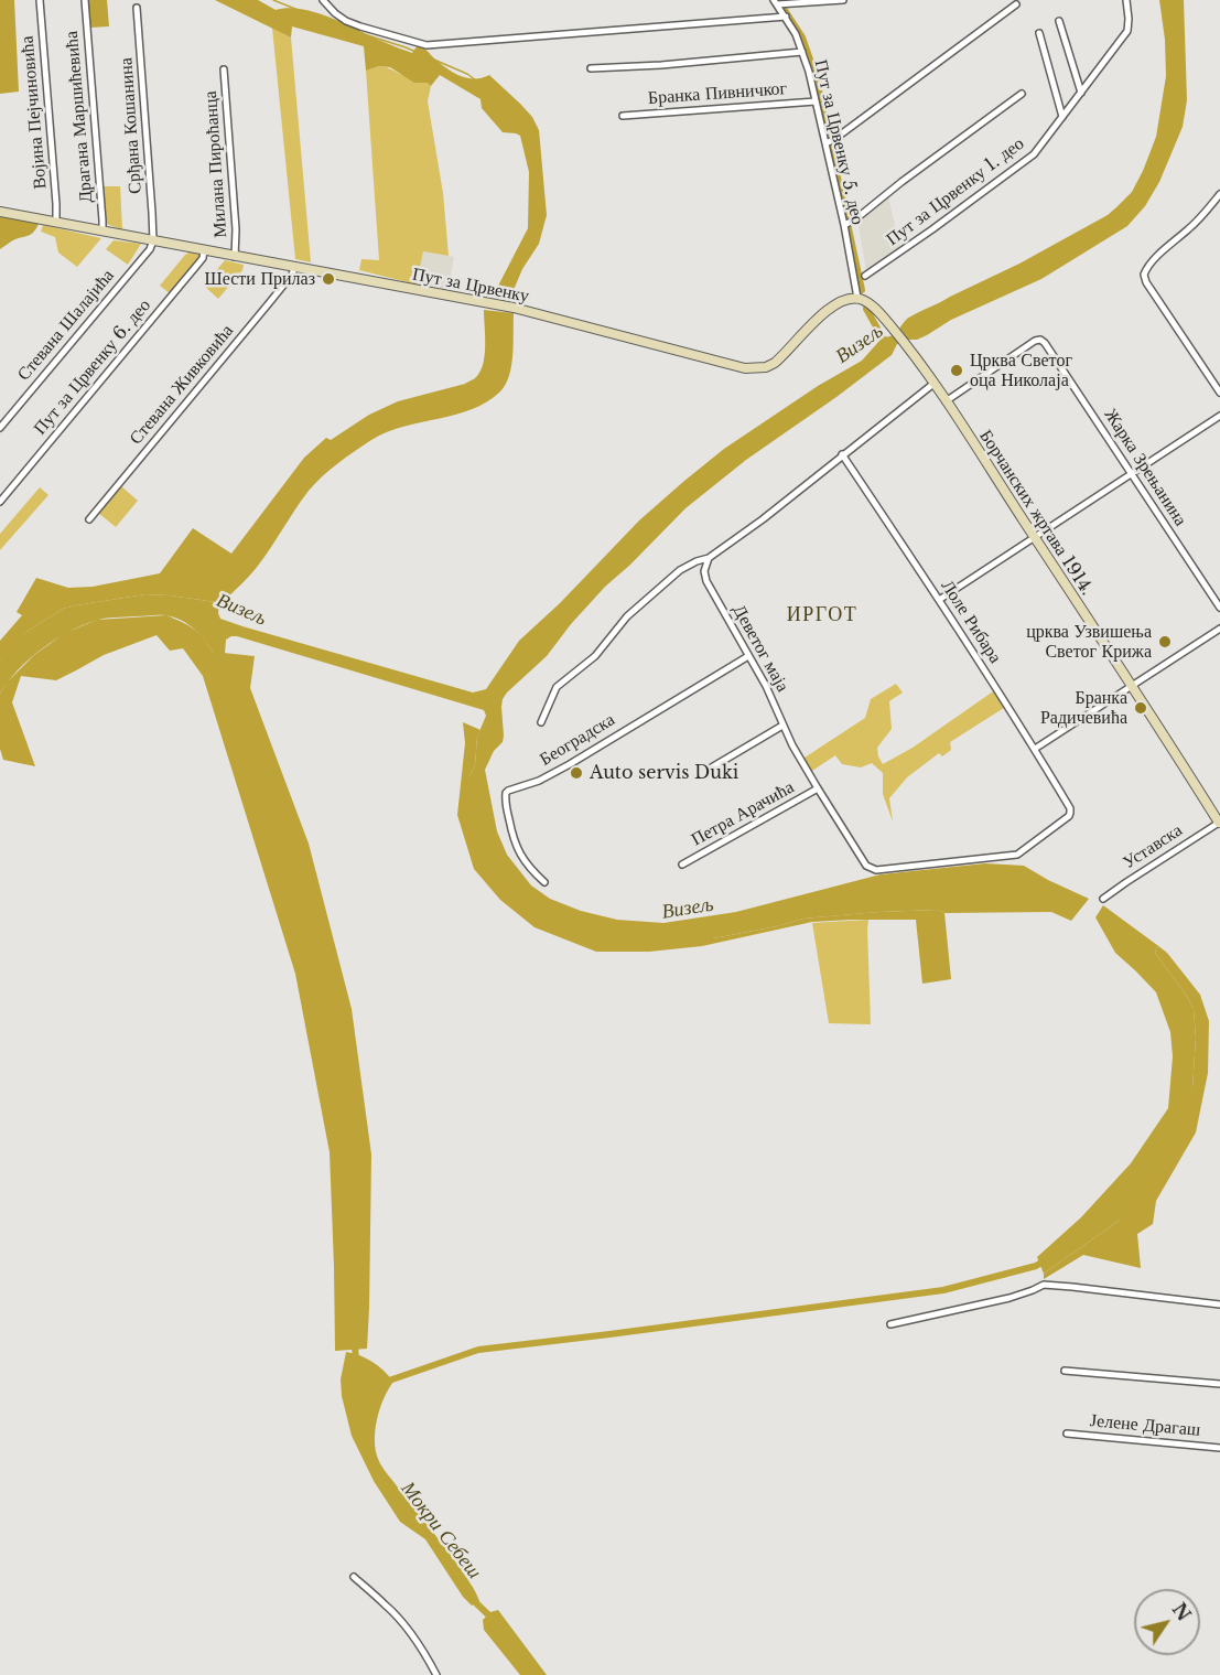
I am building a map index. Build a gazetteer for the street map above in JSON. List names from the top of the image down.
{
  "streets": {
    "street": [
      "Бранка Пивничког",
      "Војина Пејчиновића",
      "Драгана Маршићевића",
      "Срђана Кошанина",
      "Пут за Црвенку 5. део",
      "Милана Пироћанца",
      "Пут за Црвенку 1. део",
      "Пут за Црвенку",
      "Стевана Шалајића",
      "Пут за Црвенку 6. део",
      "Стевана Живковића",
      "Жарка Зрењанина",
      "Борчанских жртава 1914.",
      "Лоле Рибара",
      "Деветог маја",
      "Београдска",
      "Петра Арачића",
      "Уставска",
      "Јелене Драгаш"
    ]
  },
  "crossings": [
    ["Бранка Пивничког", "Пут за Црвенку 5. део"],
    ["Војина Пејчиновића", "Пут за Црвенку"],
    ["Драгана Маршићевића", "Пут за Црвенку"],
    ["Срђана Кошанина", "Пут за Црвенку"],
    ["Срђана Кошанина", "Стевана Шалајића"],
    ["Пут за Црвенку 5. део", "Пут за Црвенку"],
    ["Пут за Црвенку 5. део", "Борчанских жртава 1914."],
    ["Милана Пироћанца", "Пут за Црвенку"],
    ["Пут за Црвенку", "Стевана Шалајића"],
    ["Пут за Црвенку", "Пут за Црвенку 6. део"],
    ["Пут за Црвенку", "Стевана Живковића"],
    ["Пут за Црвенку", "Борчанских жртава 1914."],
    ["Жарка Зрењанина", "Борчанских жртава 1914."],
    ["Борчанских жртава 1914.", "Уставска"],
    ["Лоле Рибара", "Деветог маја"],
    ["Деветог маја", "Београдска"],
    ["Деветог маја", "Петра Арачића"]
  ],
  "districts": ["ИРГОТ"],
  "water": ["Визељ", "Мокри Себеш"],
  "places": [
    "Шести Прилаз",
    "Црква Светог оца Николаја",
    "црква Узвишења Светог Крижа",
    "Бранка Радичевића",
    "Auto servis Duki"
  ],
  "north": "top right"
}
